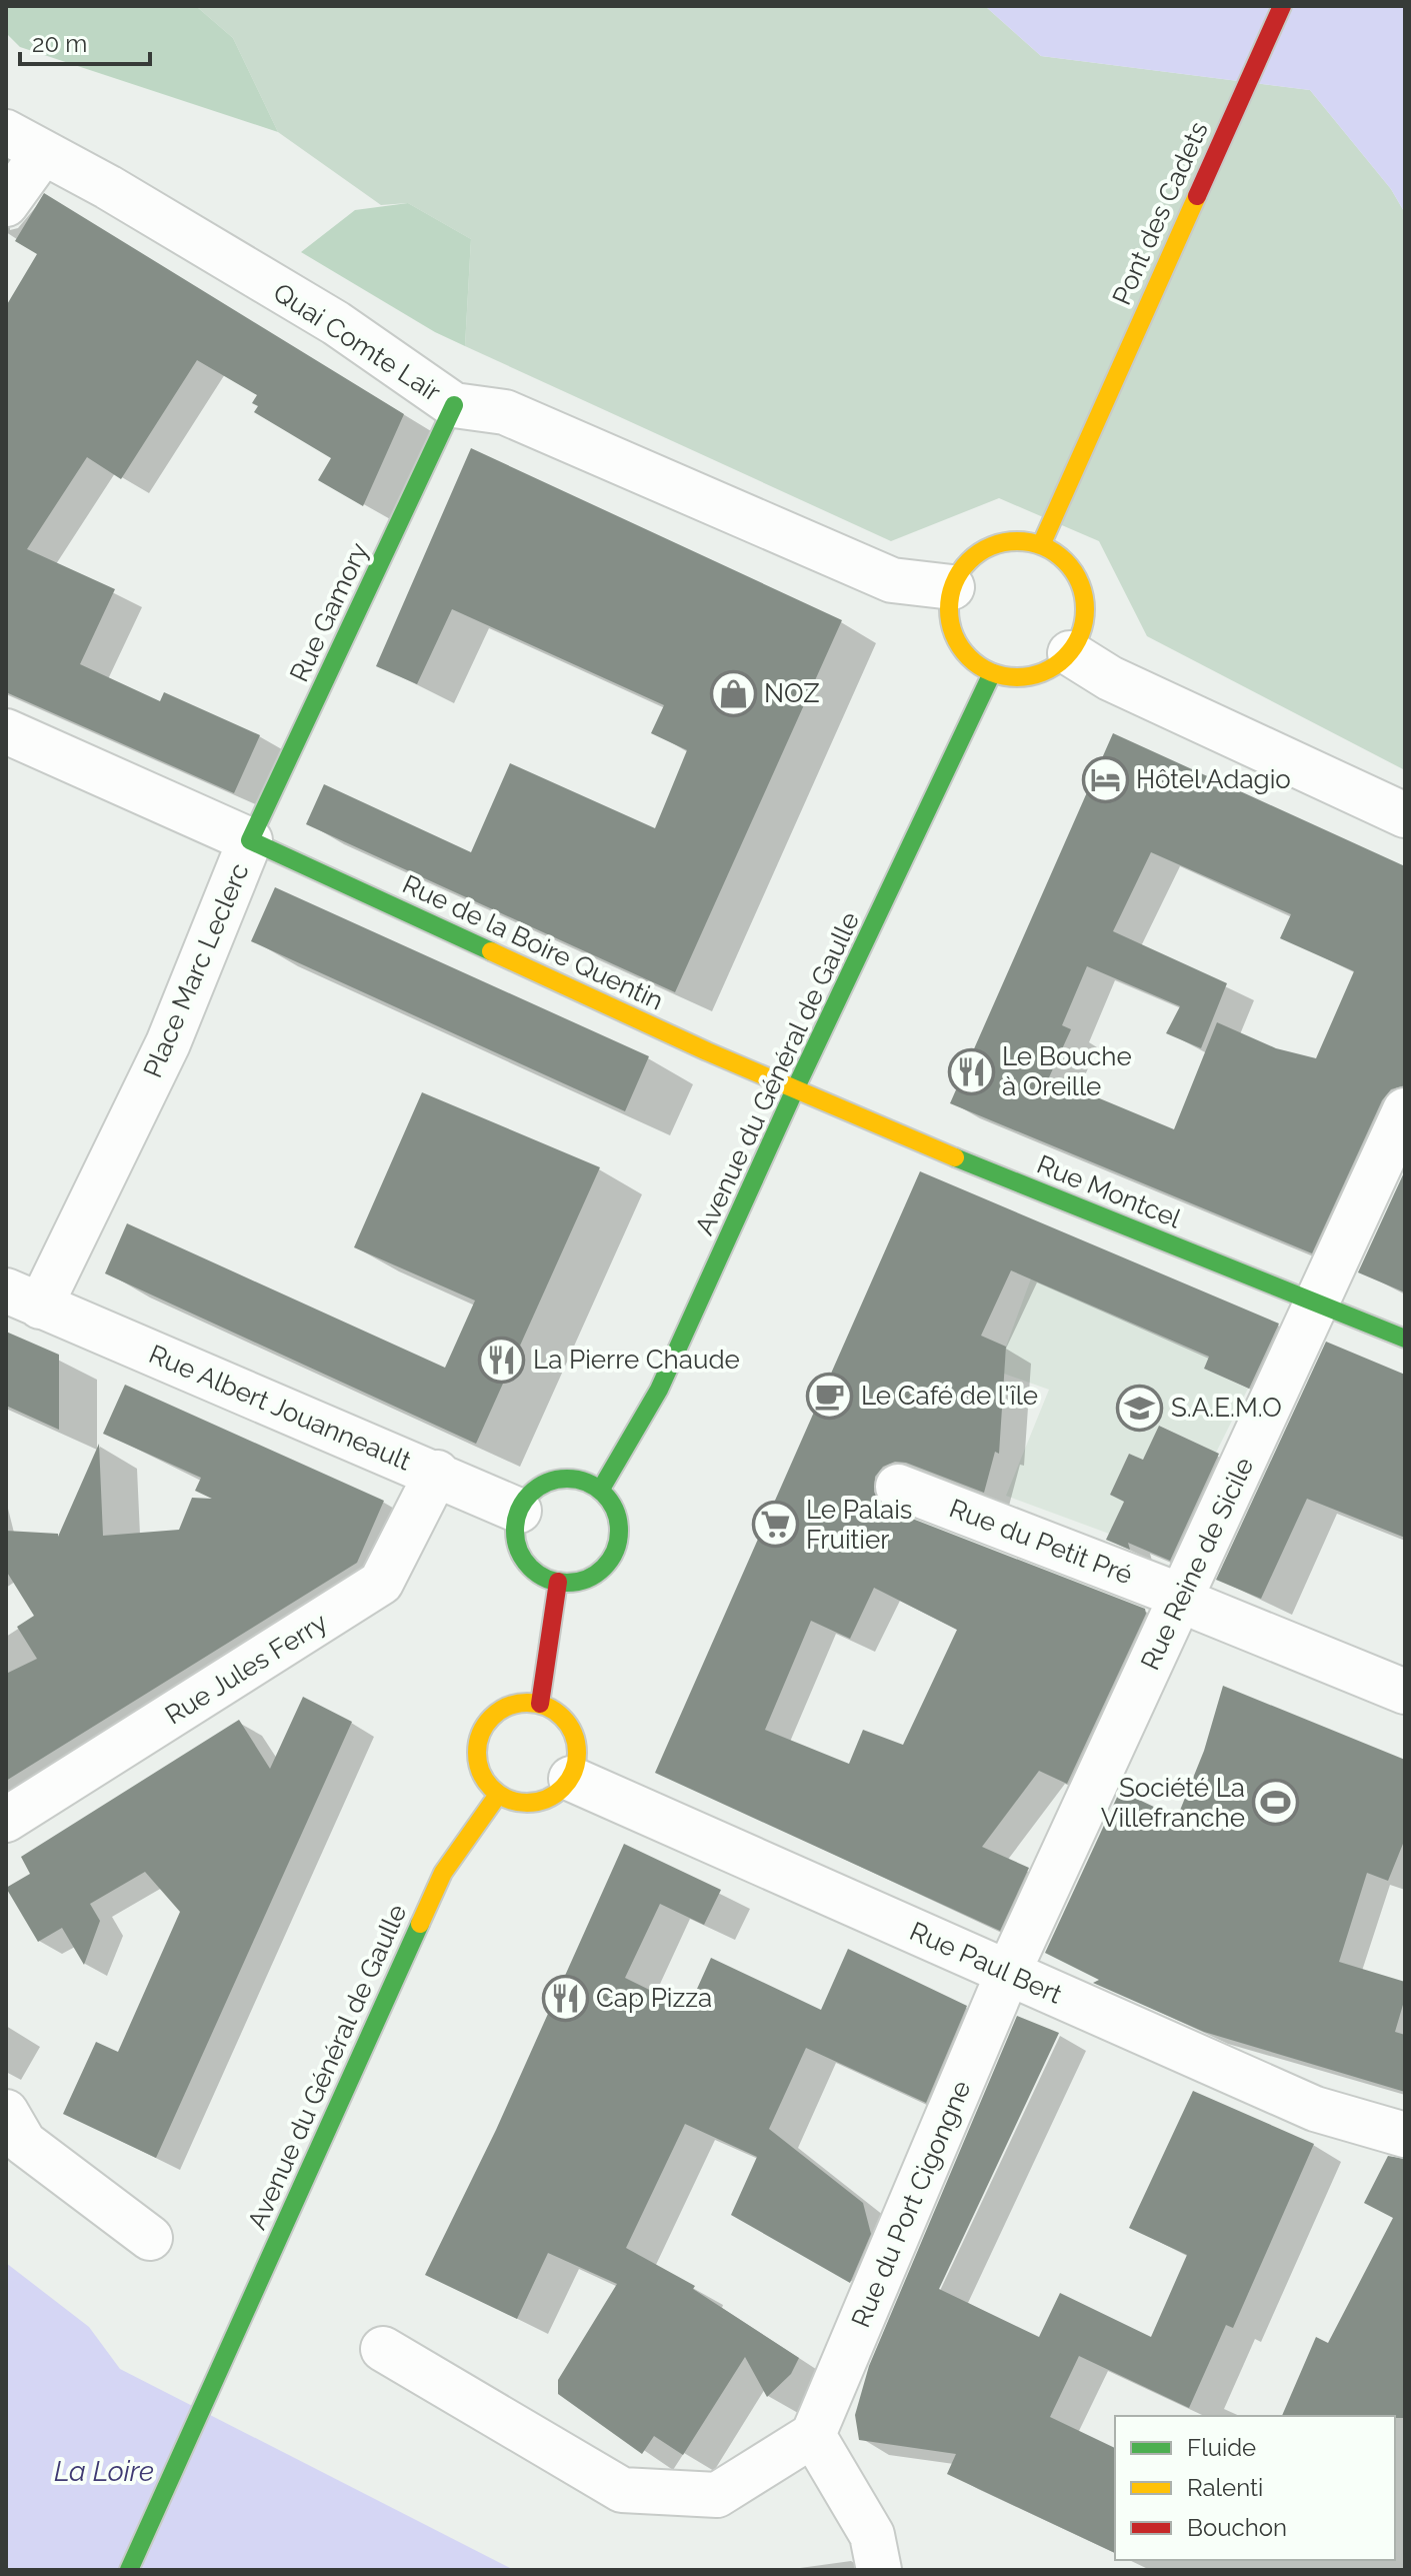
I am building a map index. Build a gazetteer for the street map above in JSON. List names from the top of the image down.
{
  "streets": {
    "main road": [
      "Pont des Cadets",
      "Rue Gamory",
      "Rue de la Boire Quentin",
      "Avenue du Général de Gaulle",
      "Rue Montcel"
    ],
    "street": [
      "Quai Comte Lair",
      "Place Marc Leclerc",
      "Rue Albert Jouanneault",
      "Rue du Petit Pré",
      "Rue Reine de Sicile",
      "Rue Jules Ferry",
      "Rue Paul Bert",
      "Rue du Port Cigongne"
    ]
  },
  "crossings": [
    ["Pont des Cadets", "Quai Comte Lair"],
    ["Pont des Cadets", "Avenue du Général de Gaulle"],
    ["Quai Comte Lair", "Rue Gamory"],
    ["Quai Comte Lair", "Avenue du Général de Gaulle"],
    ["Rue Gamory", "Rue de la Boire Quentin"],
    ["Rue Gamory", "Place Marc Leclerc"],
    ["Rue de la Boire Quentin", "Place Marc Leclerc"],
    ["Rue de la Boire Quentin", "Avenue du Général de Gaulle"],
    ["Rue de la Boire Quentin", "Rue Montcel"],
    ["Place Marc Leclerc", "Rue Albert Jouanneault"],
    ["Avenue du Général de Gaulle", "Rue Montcel"],
    ["Avenue du Général de Gaulle", "Rue Albert Jouanneault"],
    ["Avenue du Général de Gaulle", "Rue Paul Bert"],
    ["Rue Montcel", "Rue Reine de Sicile"],
    ["Rue Albert Jouanneault", "Rue Jules Ferry"],
    ["Rue du Petit Pré", "Rue Reine de Sicile"],
    ["Rue Reine de Sicile", "Rue Paul Bert"],
    ["Rue Reine de Sicile", "Rue du Port Cigongne"],
    ["Rue Paul Bert", "Rue du Port Cigongne"]
  ],
  "water": ["La Loire"],
  "places": {
    "shop": ["NOZ"],
    "hotel": ["Hôtel Adagio"],
    "restaurant": ["Le Bouche à Oreille", "La Pierre Chaude", "Cap Pizza"],
    "cafe": ["Le Café de l'île"],
    "school or university": ["S.A.E.M.O"],
    "supermarket": ["Le Palais Fruitier"],
    "sports": ["Société La Villefranche"]
  },
  "legend": ["Fluide", "Ralenti", "Bouchon"],
  "scale_bar": "20 m"
}
